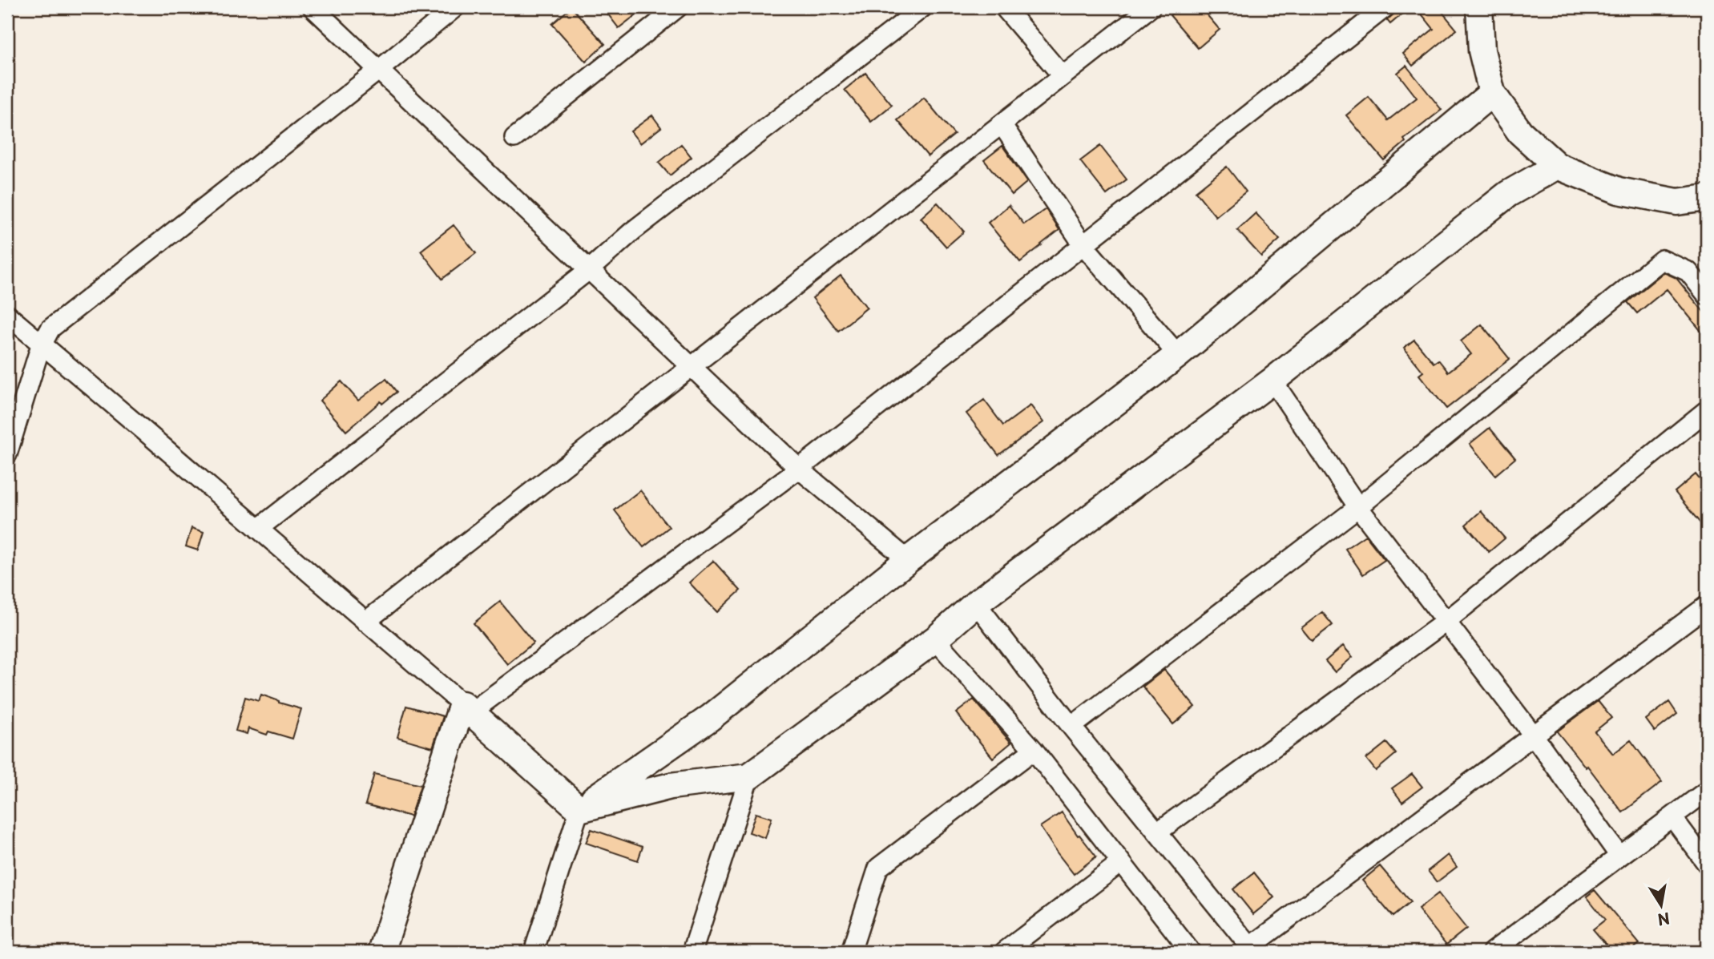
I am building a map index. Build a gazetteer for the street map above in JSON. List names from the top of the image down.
{
  "north": "bottom"
}
